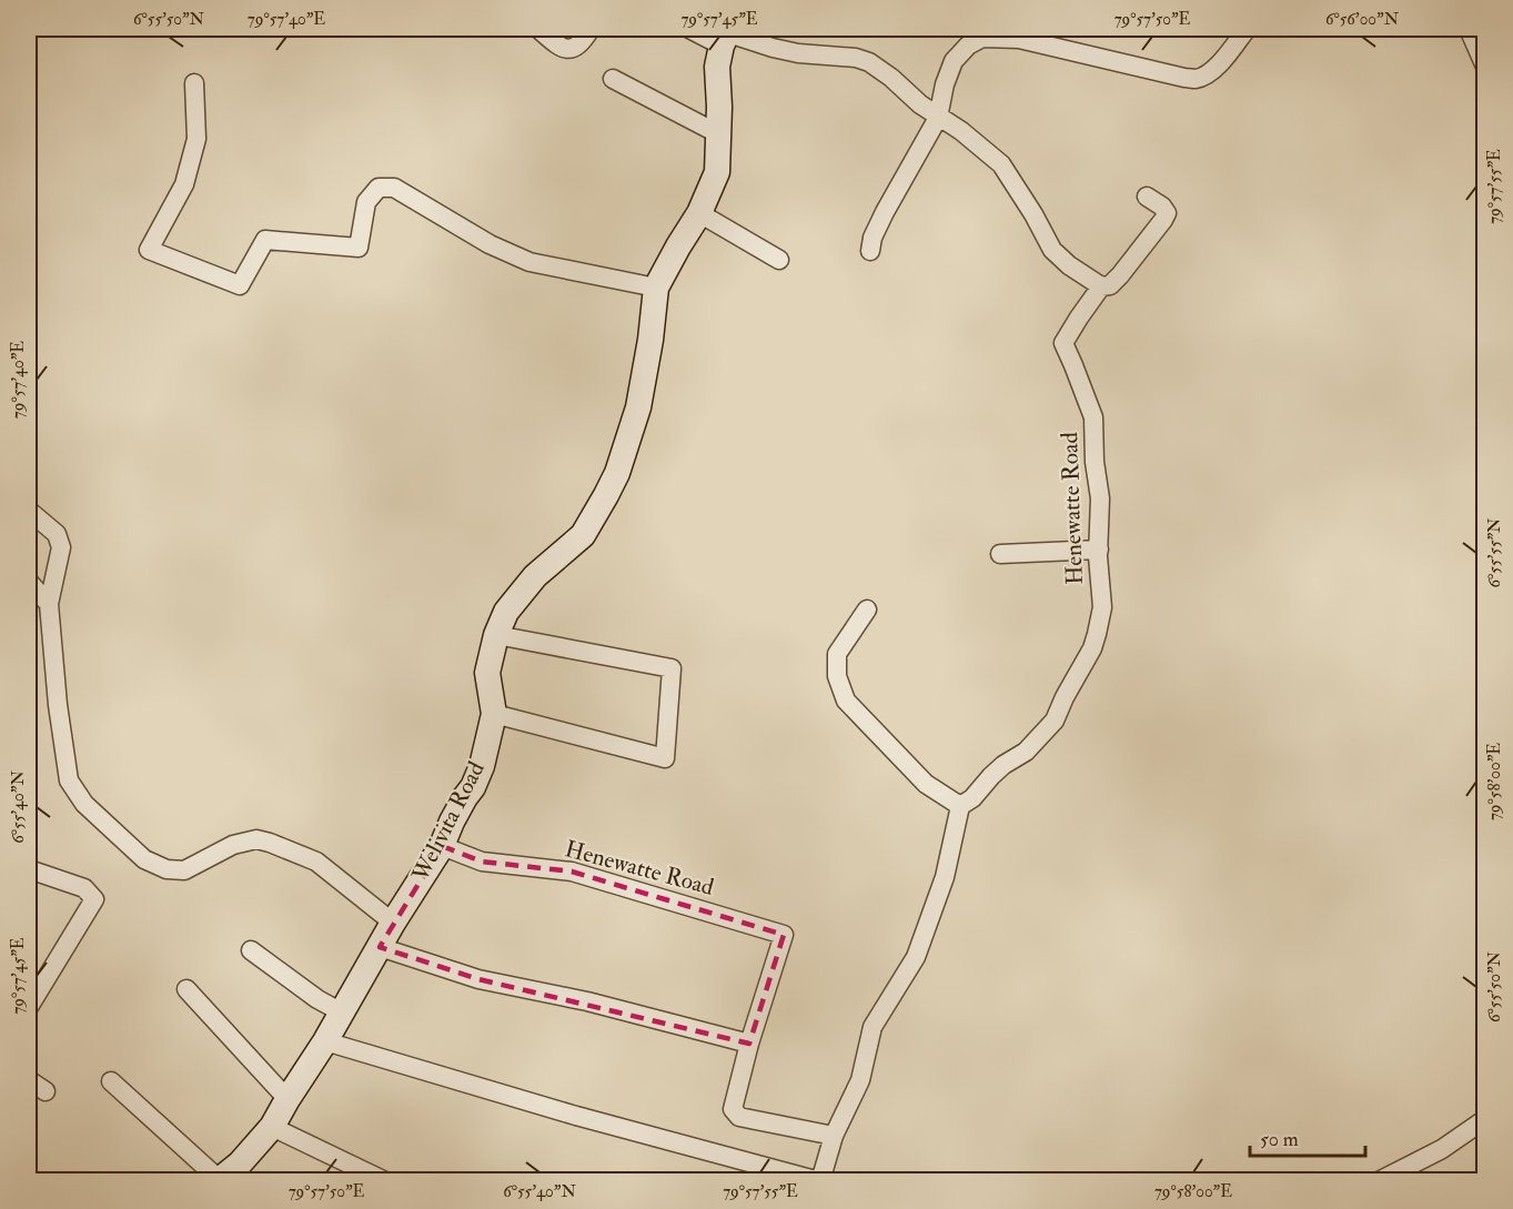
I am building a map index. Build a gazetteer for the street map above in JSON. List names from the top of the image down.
{
  "streets": {
    "street": ["Henewatte Road", "Welivita Road"]
  },
  "crossings": [
    ["Henewatte Road", "Welivita Road"]
  ],
  "scale_bar": "50 m",
  "coordinates": [
    "6°55'50\"N",
    "79°57'40\"E",
    "79°57'45\"E",
    "79°57'50\"E",
    "6°56'00\"N",
    "79°57'55\"E",
    "6°55'55\"N",
    "79°58'00\"E",
    "6°55'40\"N"
  ]
}
